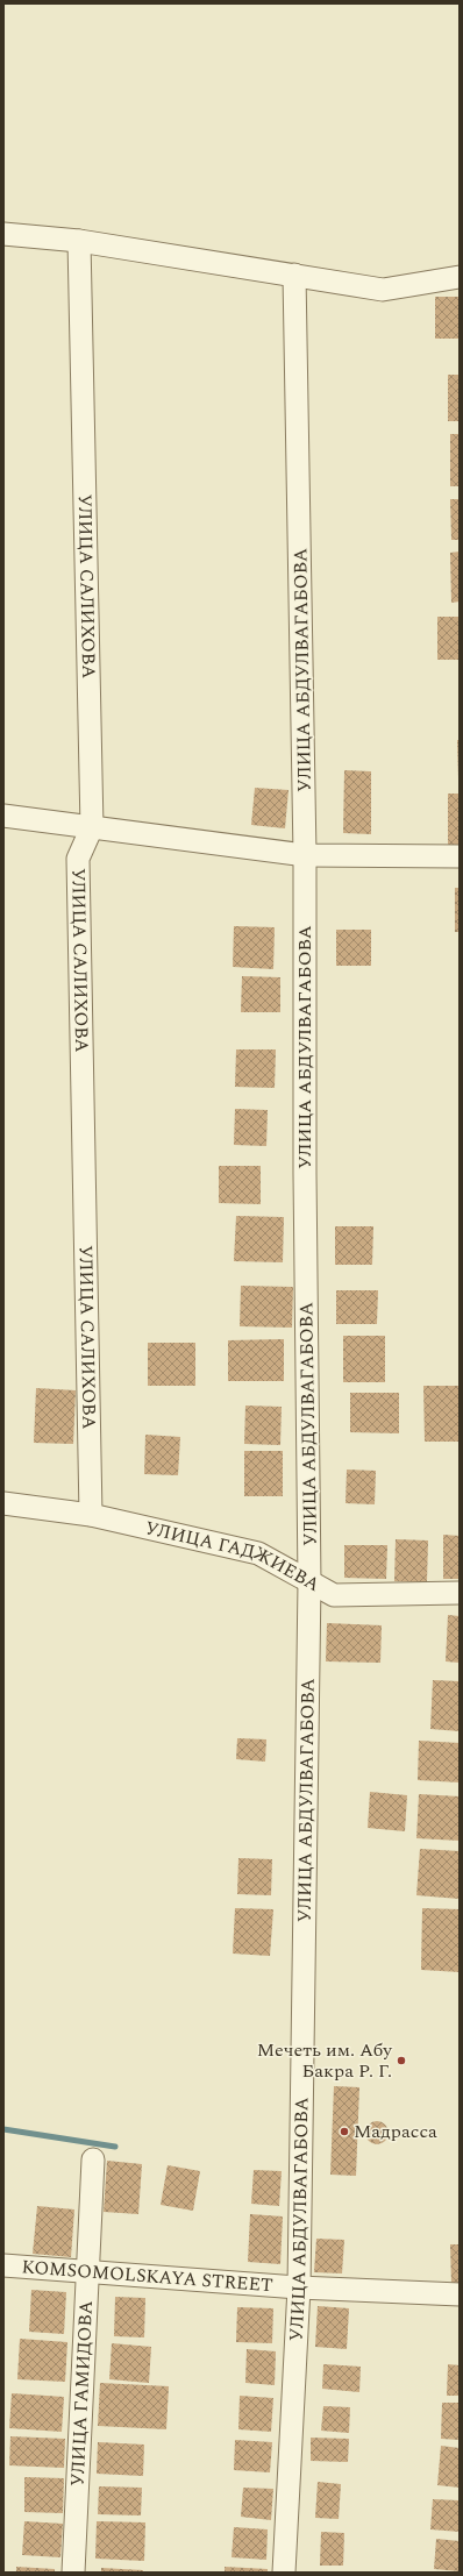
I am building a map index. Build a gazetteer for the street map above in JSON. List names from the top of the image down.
{
  "streets": {
    "street": [
      "УЛИЦА САЛИХОВА",
      "УЛИЦА АБДУЛВАГАБОВА",
      "УЛИЦА ГАДЖИЕВА",
      "KOMSOMOLSKAYA STREET",
      "УЛИЦА ГАМИДОВА"
    ]
  },
  "crossings": [
    ["УЛИЦА САЛИХОВА", "УЛИЦА ГАДЖИЕВА"],
    ["УЛИЦА АБДУЛВАГАБОВА", "УЛИЦА ГАДЖИЕВА"],
    ["УЛИЦА АБДУЛВАГАБОВА", "KOMSOMOLSKAYA STREET"],
    ["KOMSOMOLSKAYA STREET", "УЛИЦА ГАМИДОВА"]
  ],
  "places": ["Мечеть им. Абу Бакра Р. Г.", "Мадрасса"]
}
